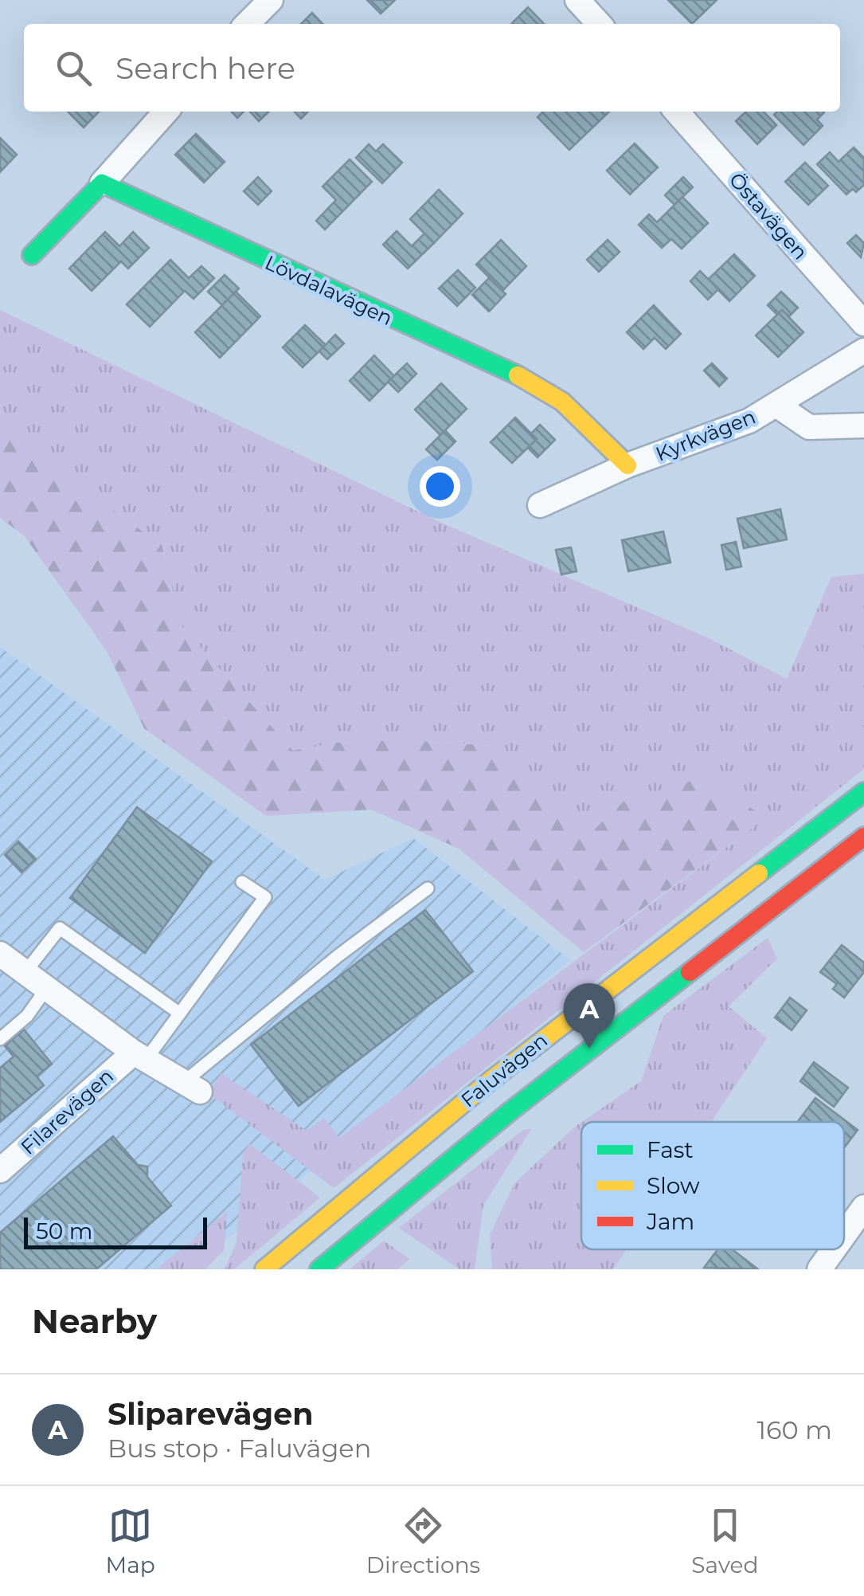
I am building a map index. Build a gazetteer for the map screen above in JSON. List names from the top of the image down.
{
  "streets": {
    "main road": ["Lövdalavägen", "Faluvägen"],
    "street": ["Östavägen", "Kyrkvägen", "Filarevägen"]
  },
  "crossings": [
    ["Lövdalavägen", "Kyrkvägen"]
  ],
  "legend": ["Fast", "Slow", "Jam"],
  "scale_bar": "50 m",
  "page": {
    "search": "Search here",
    "pins": "A",
    "scale": "50 m",
    "heading": "Nearby",
    "list": [
      {
        "mark": "A",
        "name": "Sliparevägen",
        "note": "Bus stop · Faluvägen",
        "value": "160 m"
      }
    ],
    "nav": ["Map", "Directions", "Saved"]
  }
}
